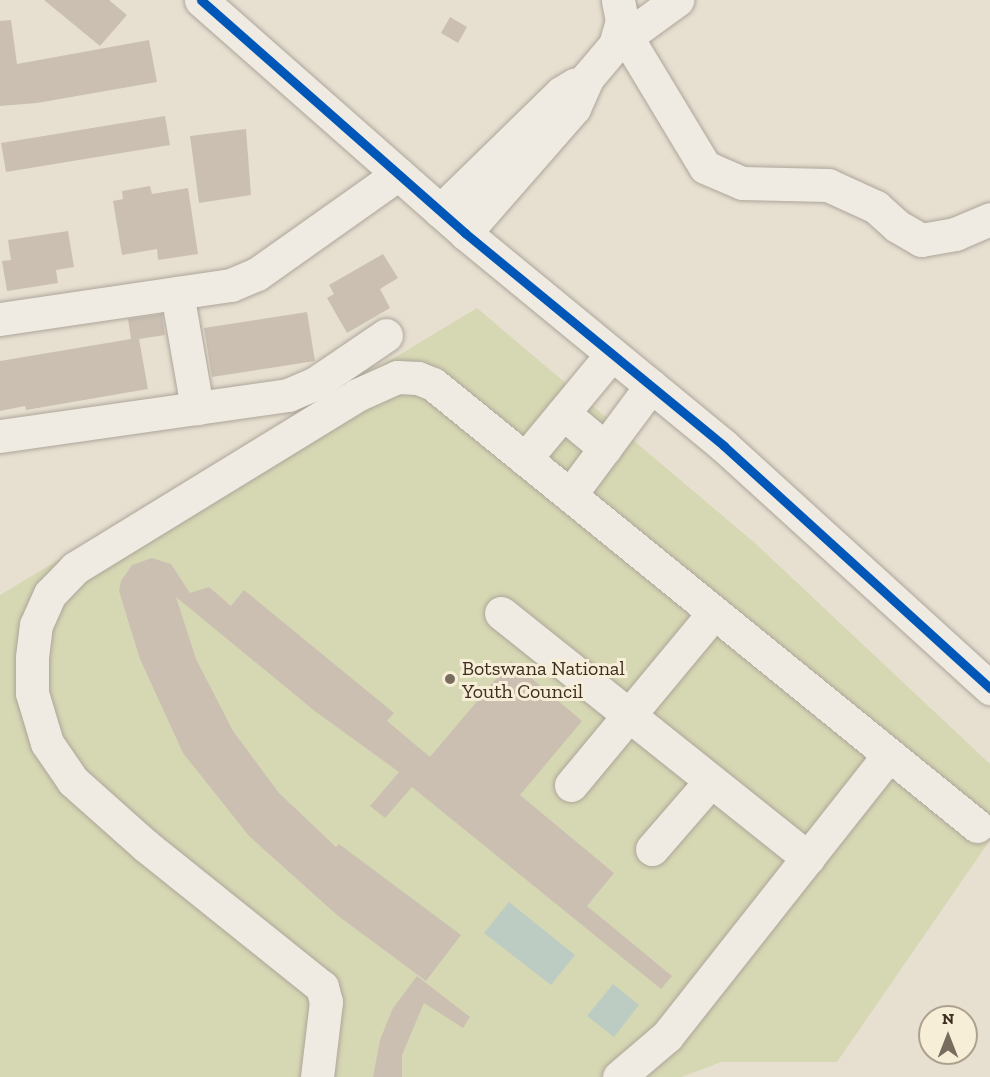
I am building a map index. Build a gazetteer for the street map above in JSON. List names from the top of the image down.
{
  "places": ["Botswana National Youth Council"],
  "north": "top"
}
